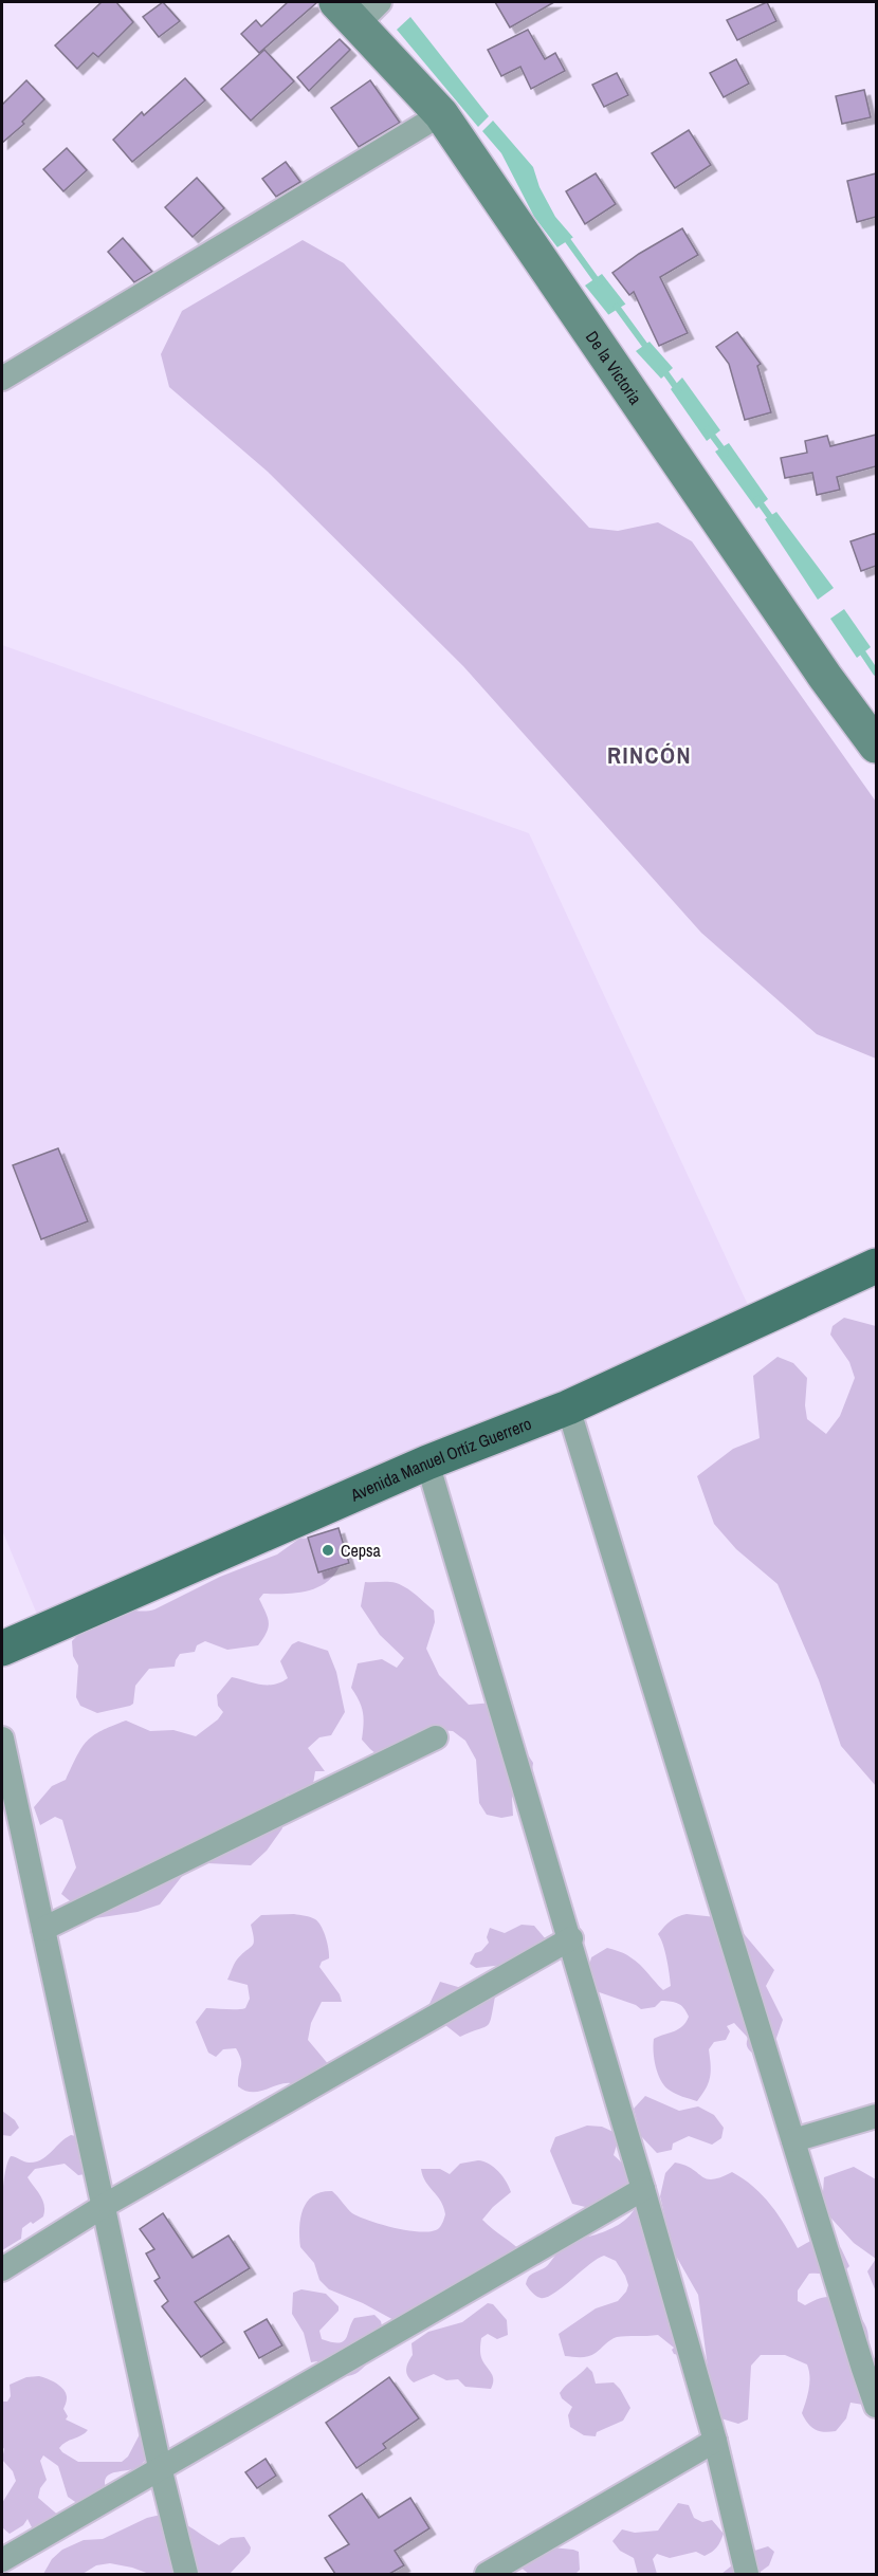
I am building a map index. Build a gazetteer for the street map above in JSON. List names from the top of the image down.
{
  "streets": {
    "main road": ["De la Victoria", "Avenida Manuel Ortíz Guerrero"]
  },
  "districts": ["RINCÓN"],
  "places": ["Cepsa"]
}
